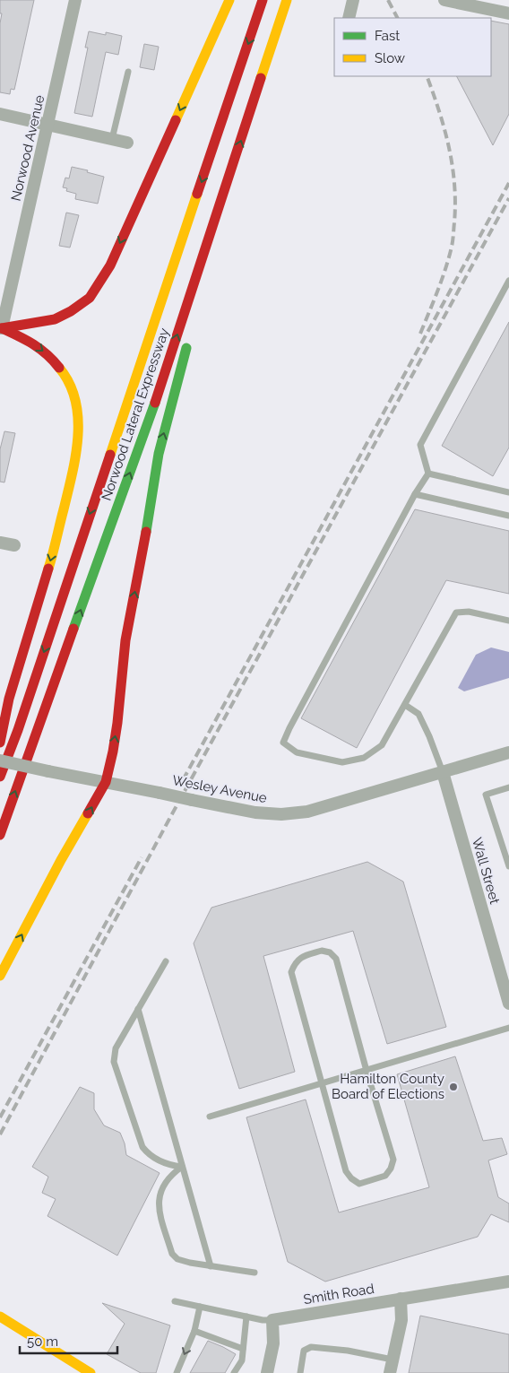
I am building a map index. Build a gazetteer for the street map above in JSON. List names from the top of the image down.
{
  "streets": {
    "main road": ["Norwood Lateral Expressway"],
    "street": [
      "Norwood Avenue",
      "Wesley Avenue",
      "Wall Street",
      "Smith Road"
    ]
  },
  "crossings": [
    ["Wesley Avenue", "Wall Street"]
  ],
  "places": ["Hamilton County Board of Elections"],
  "legend": ["Fast", "Slow"],
  "scale_bar": "50 m"
}
